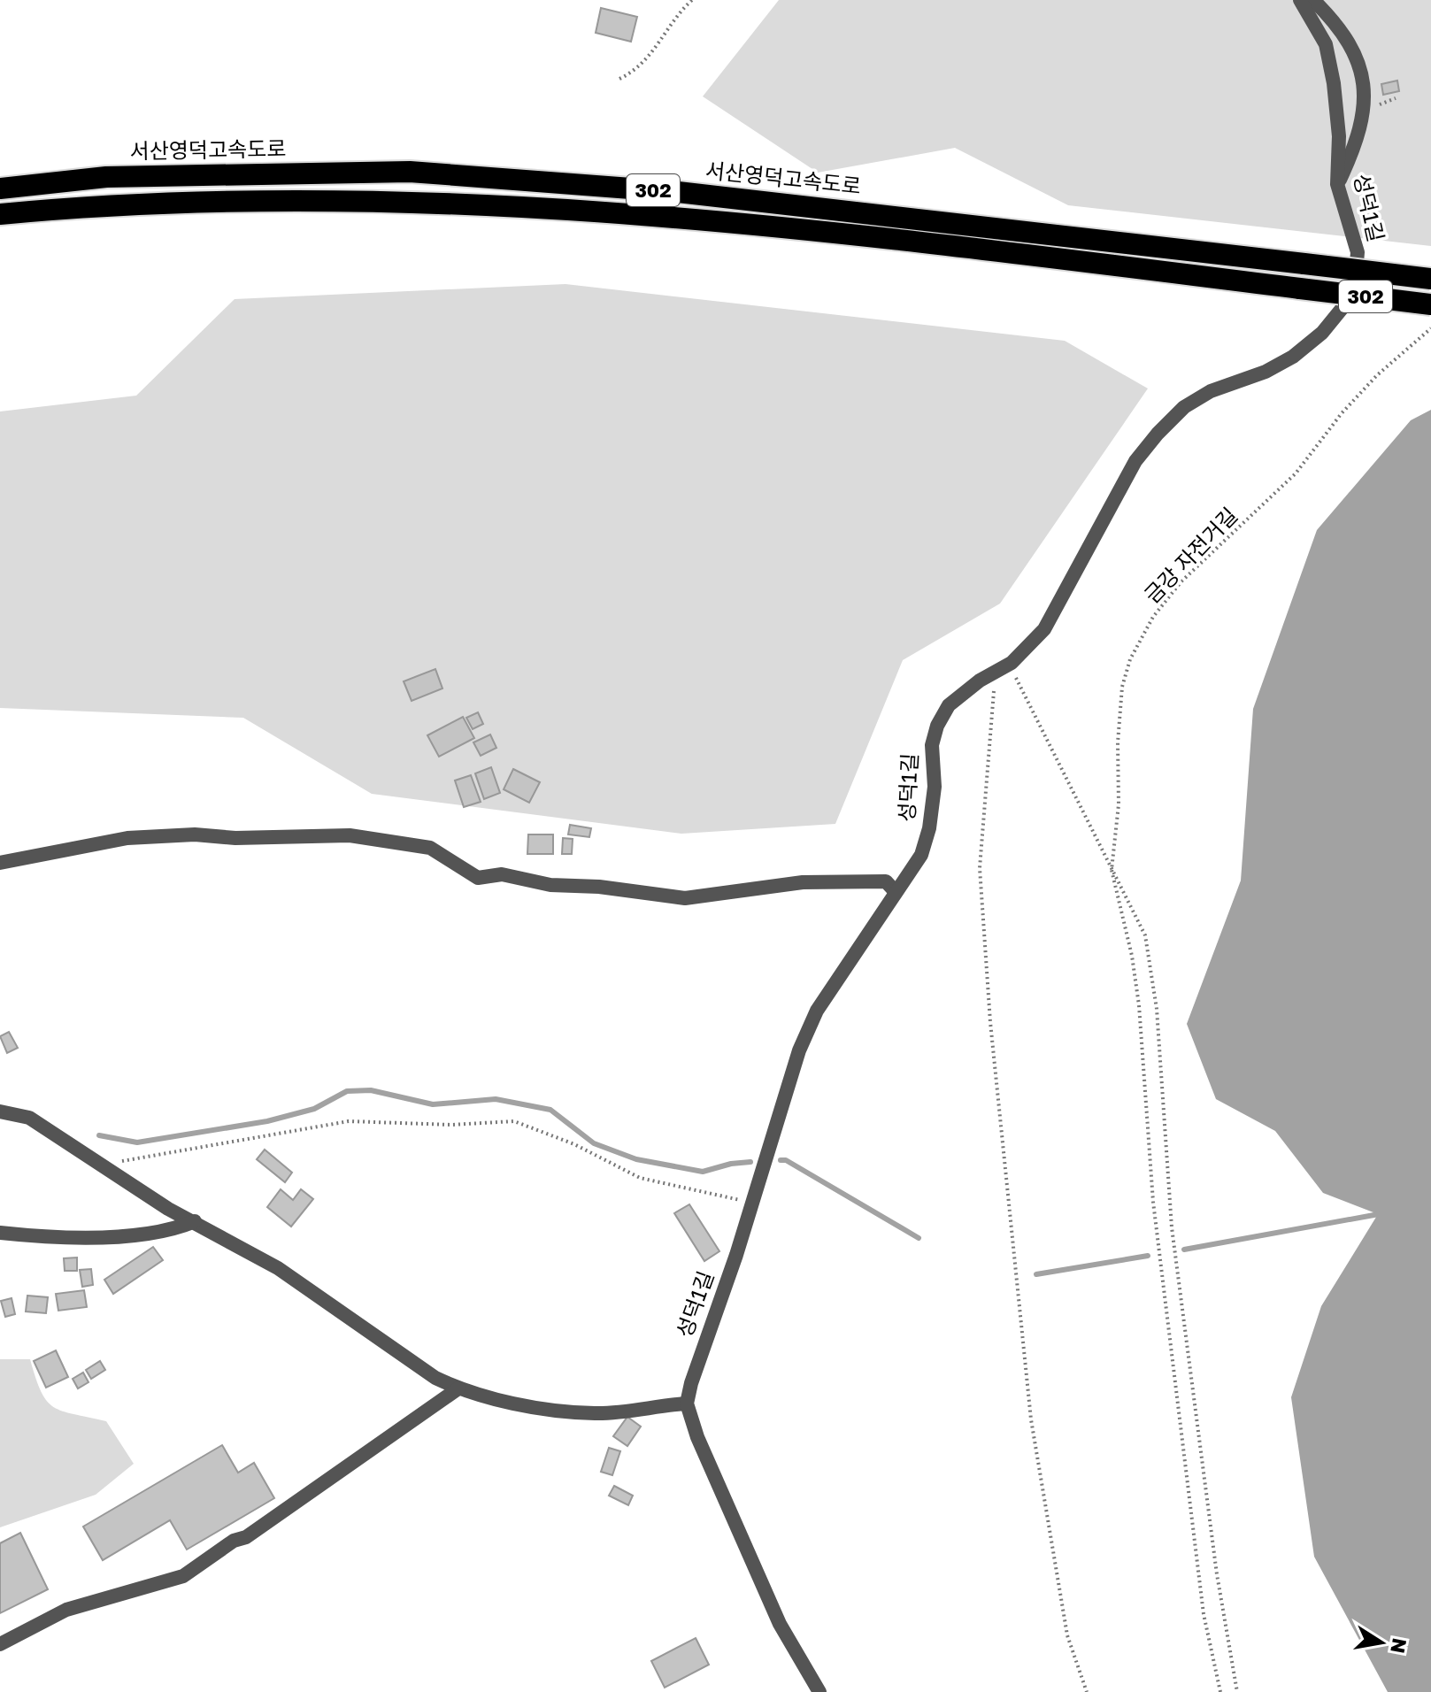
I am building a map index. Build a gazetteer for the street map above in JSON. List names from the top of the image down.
{
  "streets": {
    "highway": ["서산영덕고속도로", "302"],
    "street": ["성덕1길"],
    "path": ["금강 자전거길"]
  },
  "north": "right"
}
